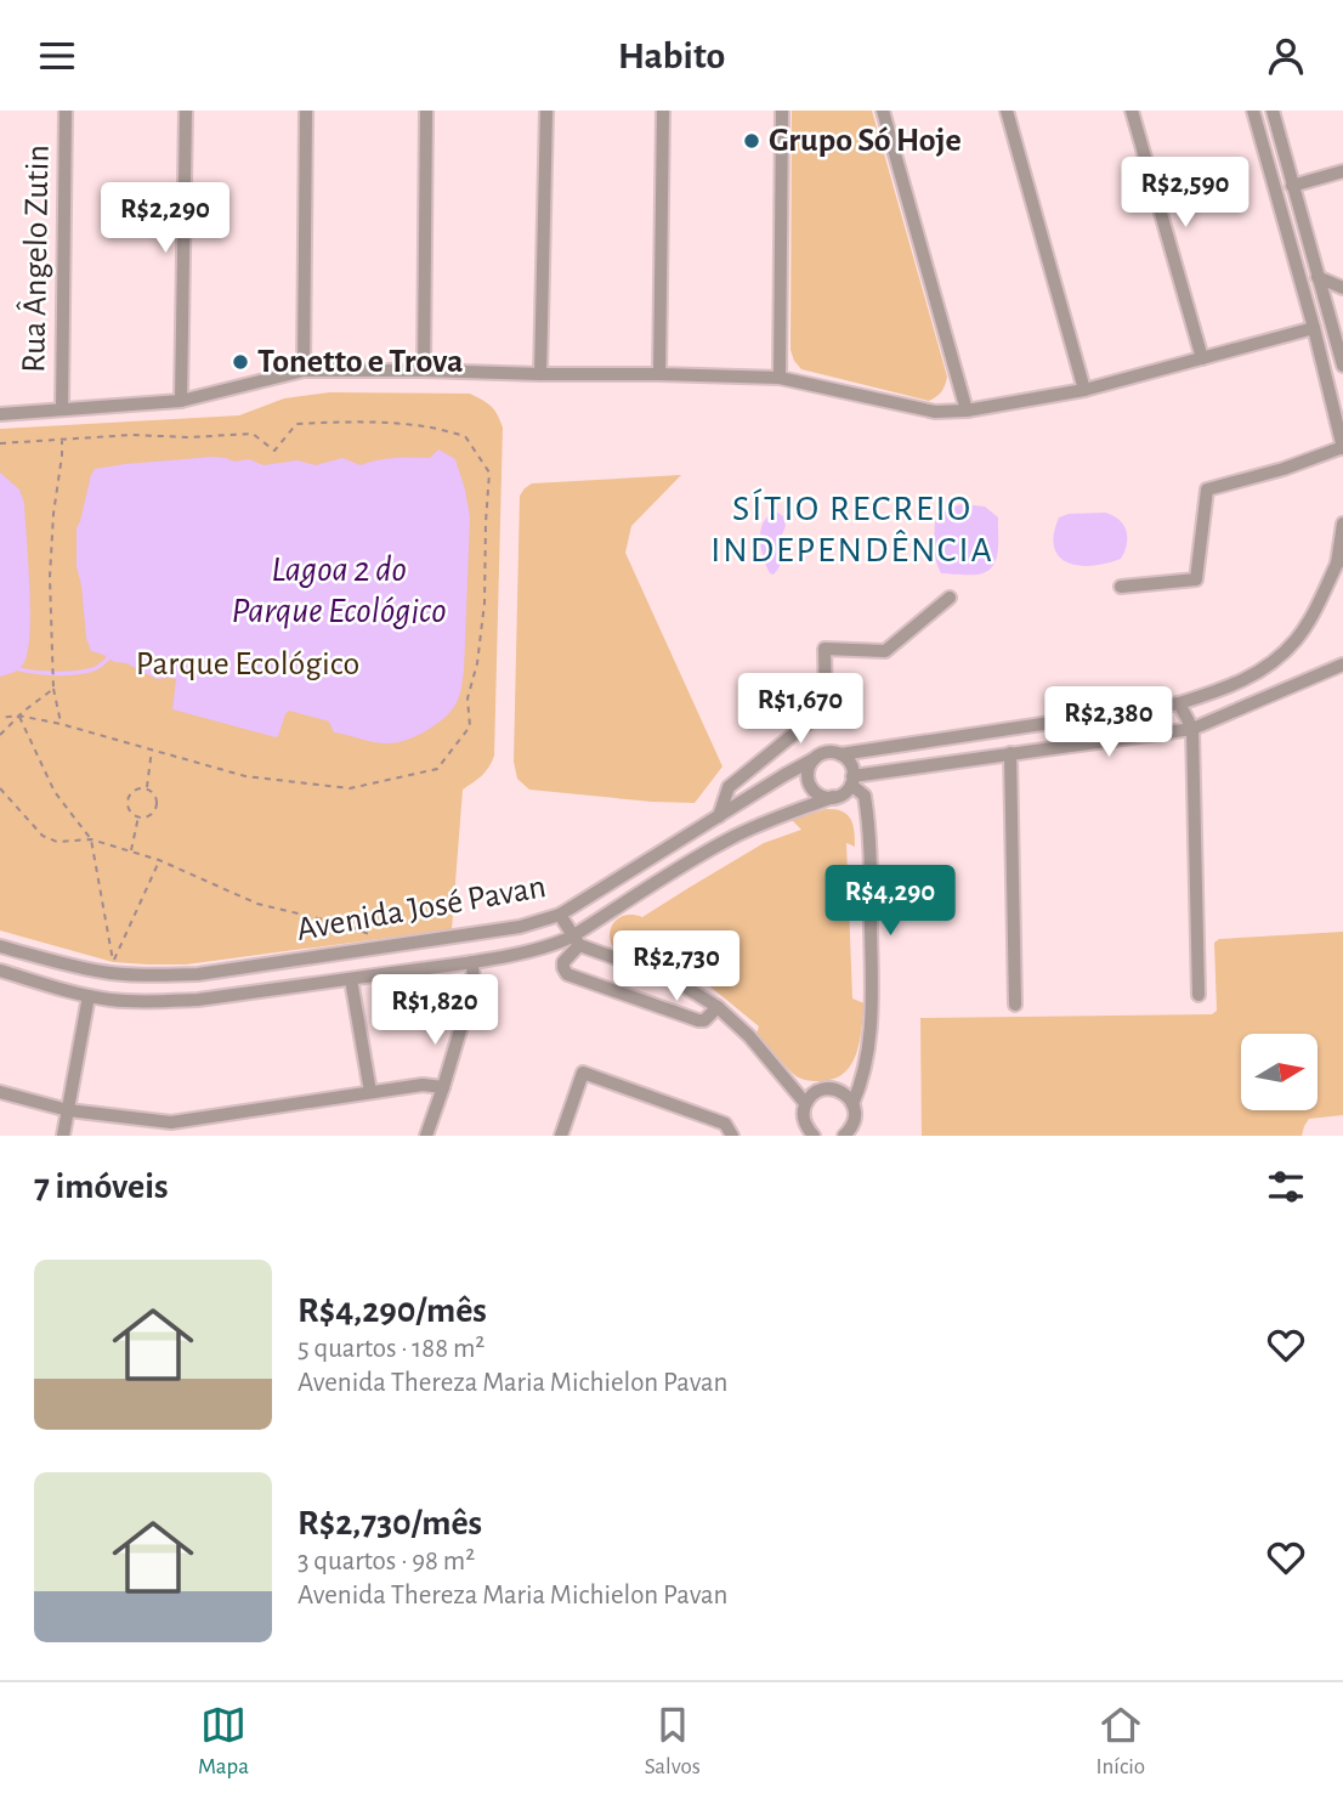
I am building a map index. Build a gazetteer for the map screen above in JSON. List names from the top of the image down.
{
  "streets": {
    "street": ["Rua Ângelo Zutin", "Avenida José Pavan"]
  },
  "districts": ["SÍTIO RECREIO INDEPENDÊNCIA"],
  "water": ["Lagoa 2 do Parque Ecológico"],
  "parks": ["Parque Ecológico"],
  "places": ["Grupo Só Hoje", "Tonetto e Trova"],
  "north": "right",
  "page": {
    "header": "Habito",
    "price": [
      "R$2,590",
      "R$2,290",
      "R$1,670",
      "R$2,380",
      "R$4,290",
      "R$2,730",
      "R$1,820"
    ],
    "heading": "7 imóveis",
    "list": [
      {
        "name": "R$4,290/mês",
        "note": "5 quartos · 188 m² · Avenida Thereza Maria Michielon Pavan"
      },
      {
        "name": "R$2,730/mês",
        "note": "3 quartos · 98 m² · Avenida Thereza Maria Michielon Pavan"
      }
    ],
    "tabs": ["Mapa", "Salvos", "Início"]
  }
}
